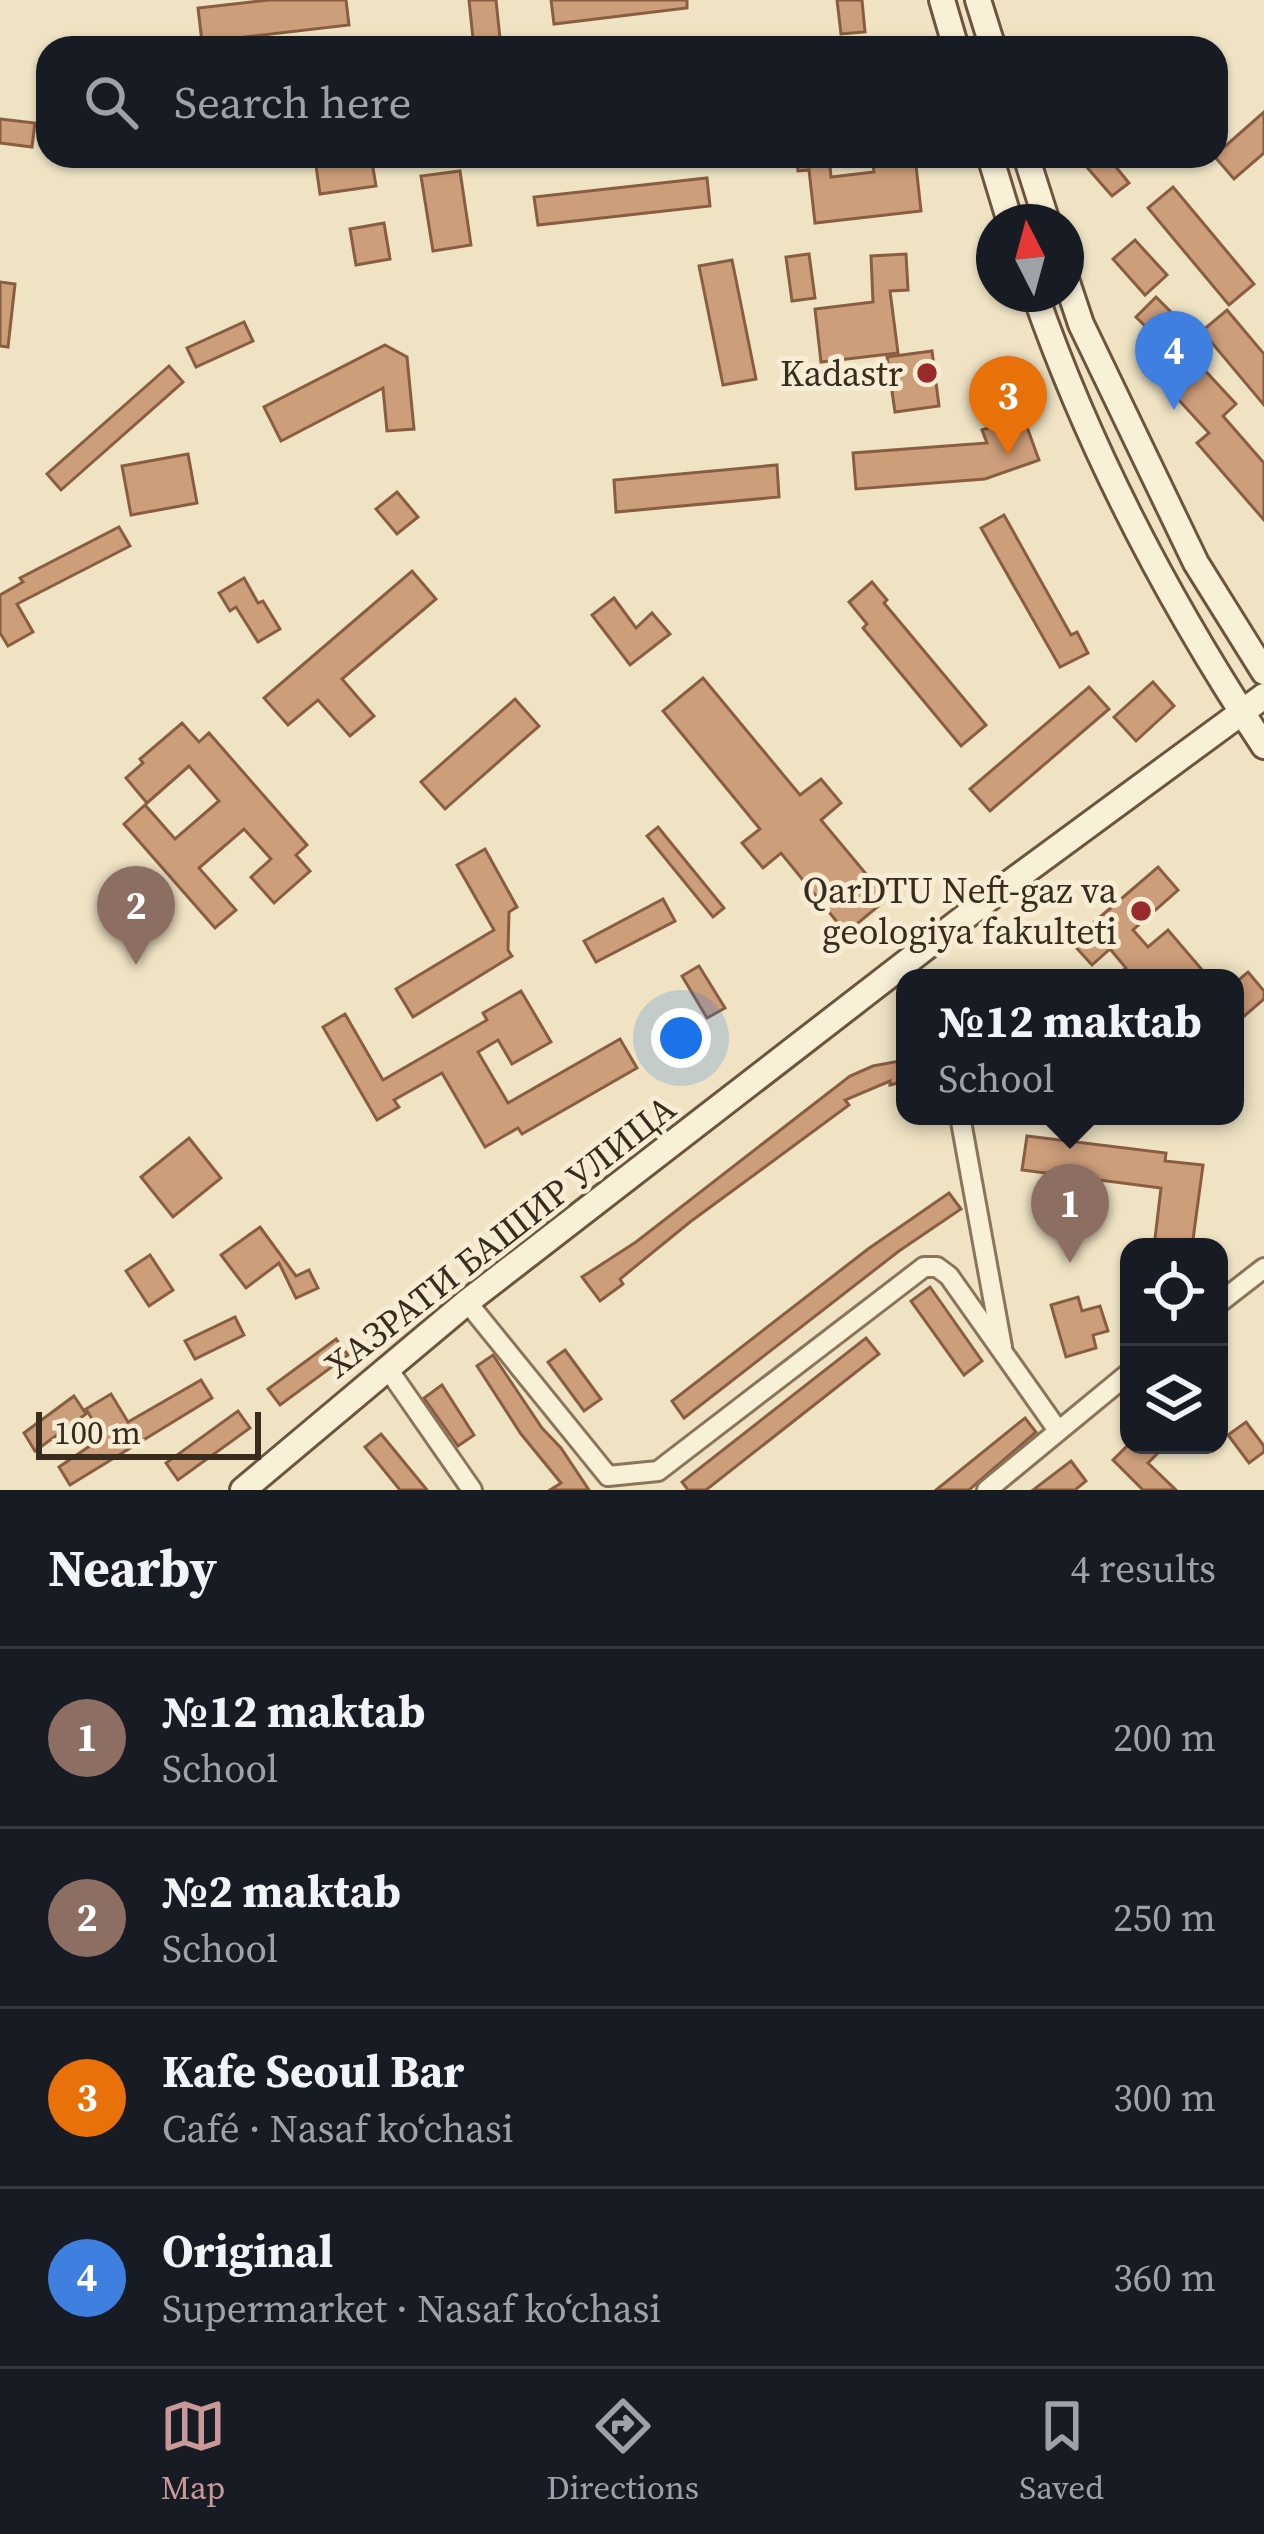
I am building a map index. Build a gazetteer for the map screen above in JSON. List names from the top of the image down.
{
  "streets": {
    "street": ["ХАЗРАТИ БАШИР УЛИЦА"]
  },
  "places": ["Kadastr", "QarDTU Neft-gaz va geologiya fakulteti"],
  "scale_bar": "100 m",
  "north": "top",
  "page": {
    "search": "Search here",
    "pins": [
      "4",
      "3",
      "2",
      "1"
    ],
    "popup": ["№12 maktab", "School"],
    "scale": "100 m",
    "heading": ["Nearby", "4 results"],
    "list": [
      {
        "mark": "1",
        "name": "№12 maktab",
        "note": "School",
        "value": "200 m"
      },
      {
        "mark": "2",
        "name": "№2 maktab",
        "note": "School",
        "value": "250 m"
      },
      {
        "mark": "3",
        "name": "Kafe Seoul Bar",
        "note": "Café · Nasaf ko‘chasi",
        "value": "300 m"
      },
      {
        "mark": "4",
        "name": "Original",
        "note": "Supermarket · Nasaf ko‘chasi",
        "value": "360 m"
      }
    ],
    "nav": ["Map", "Directions", "Saved"]
  }
}
